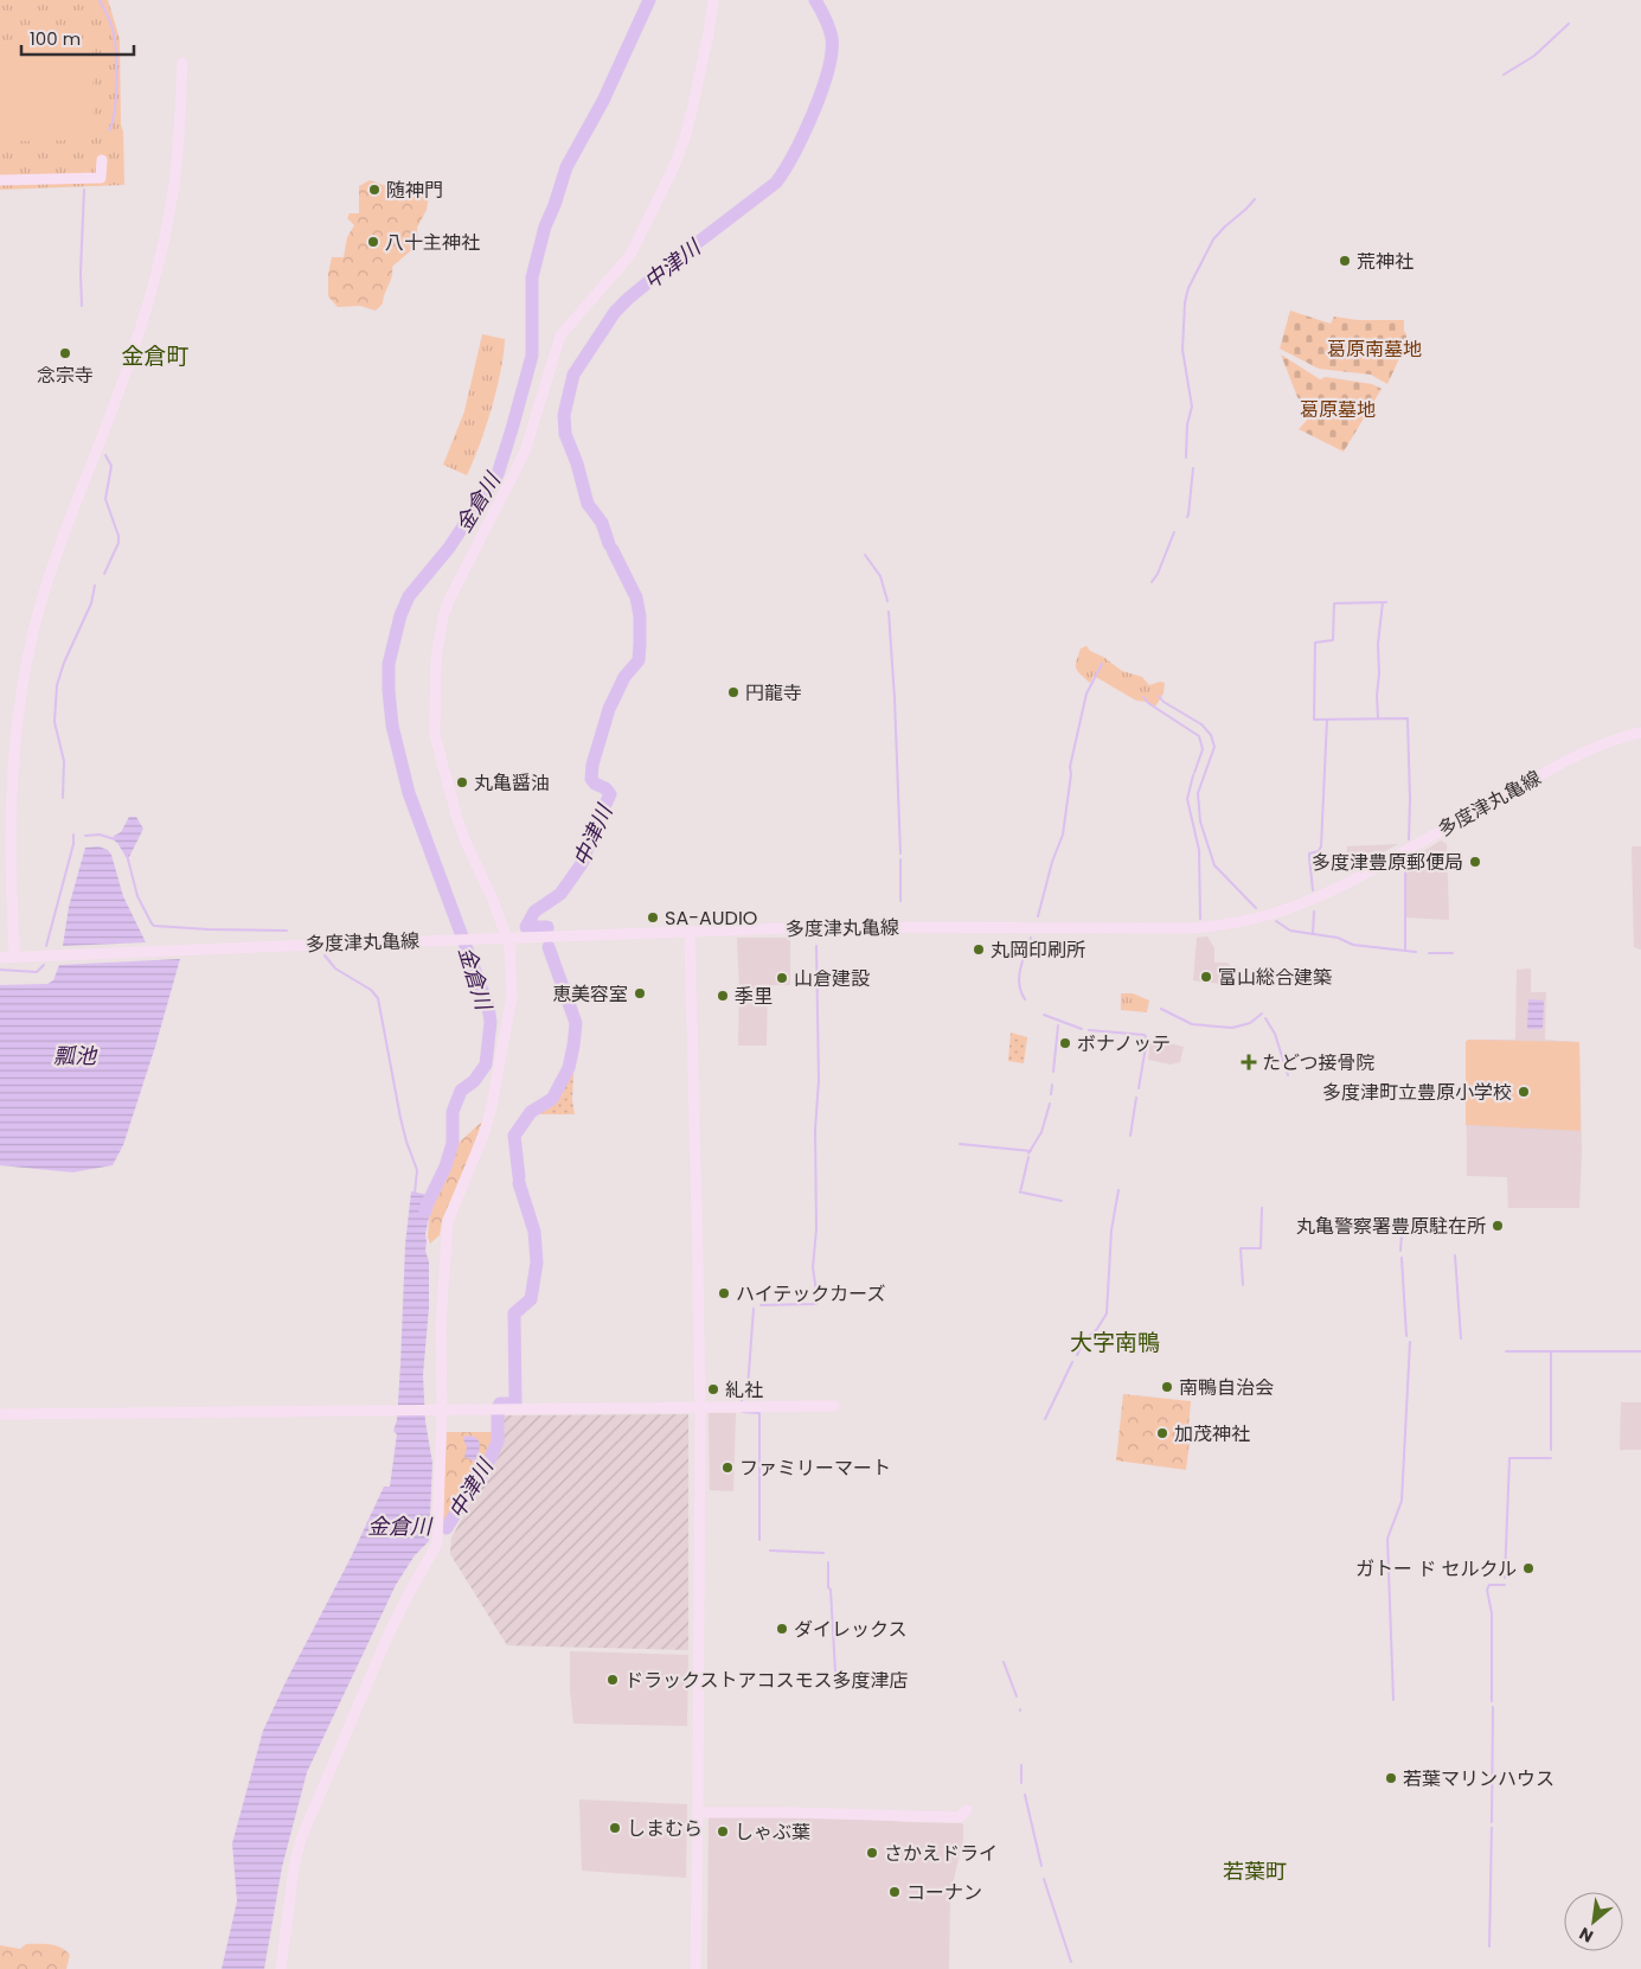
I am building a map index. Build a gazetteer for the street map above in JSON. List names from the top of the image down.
{
  "streets": {
    "street": ["多度津丸亀線"]
  },
  "districts": ["金倉町", "大字南鴨", "若葉町"],
  "water": ["中津川", "金倉川", "瓢池"],
  "parks": ["葛原南墓地", "葛原墓地"],
  "places": {
    "other": [
      "随神門",
      "八十主神社",
      "荒神社",
      "念宗寺",
      "円龍寺",
      "丸亀醤油",
      "多度津豊原郵便局",
      "SA-AUDIO",
      "丸岡印刷所",
      "富山総合建築",
      "山倉建設",
      "恵美容室",
      "季里",
      "ボナノッテ",
      "多度津町立豊原小学校",
      "丸亀警察署豊原駐在所",
      "ハイテックカーズ",
      "南鴨自治会",
      "糺社",
      "加茂神社",
      "ファミリーマート",
      "ガトー ド セルクル",
      "ダイレックス",
      "ドラックストアコスモス多度津店",
      "若葉マリンハウス",
      "しまむら",
      "しゃぶ葉",
      "さかえドライ",
      "コーナン"
    ],
    "health": ["たどつ接骨院"]
  },
  "scale_bar": "100 m",
  "north": "bottom left"
}
